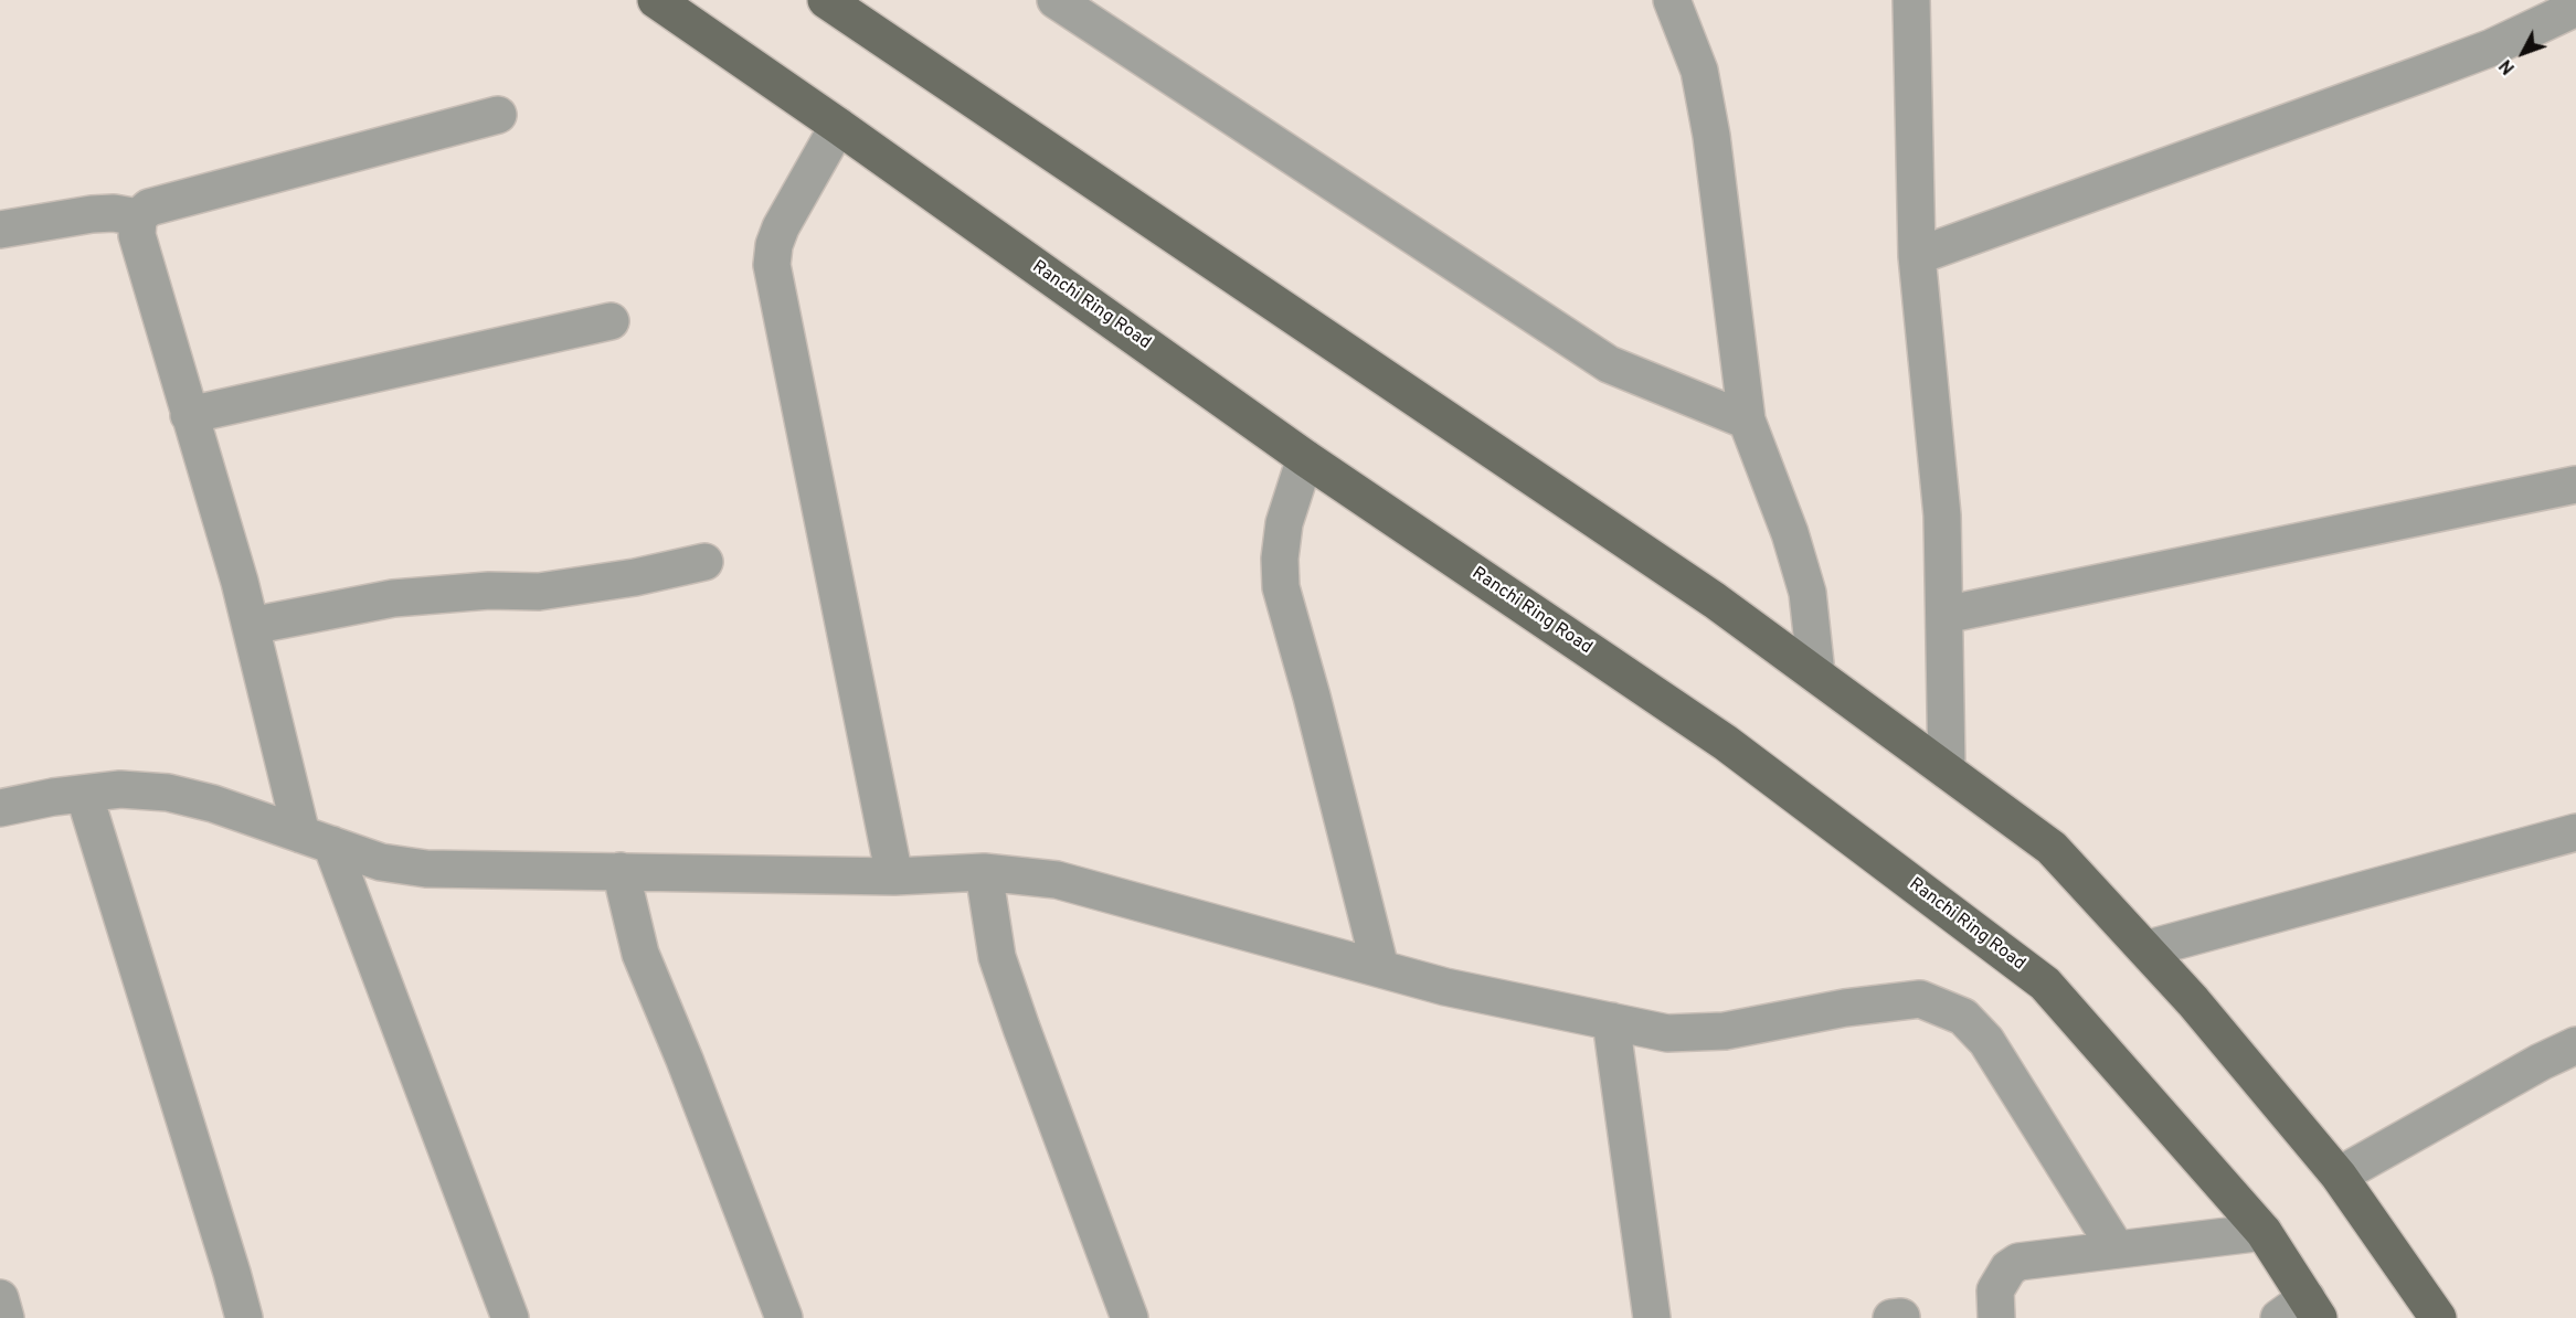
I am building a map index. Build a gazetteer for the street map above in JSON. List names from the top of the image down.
{
  "streets": {
    "main road": ["Ranchi Ring Road"]
  },
  "north": "bottom left"
}
